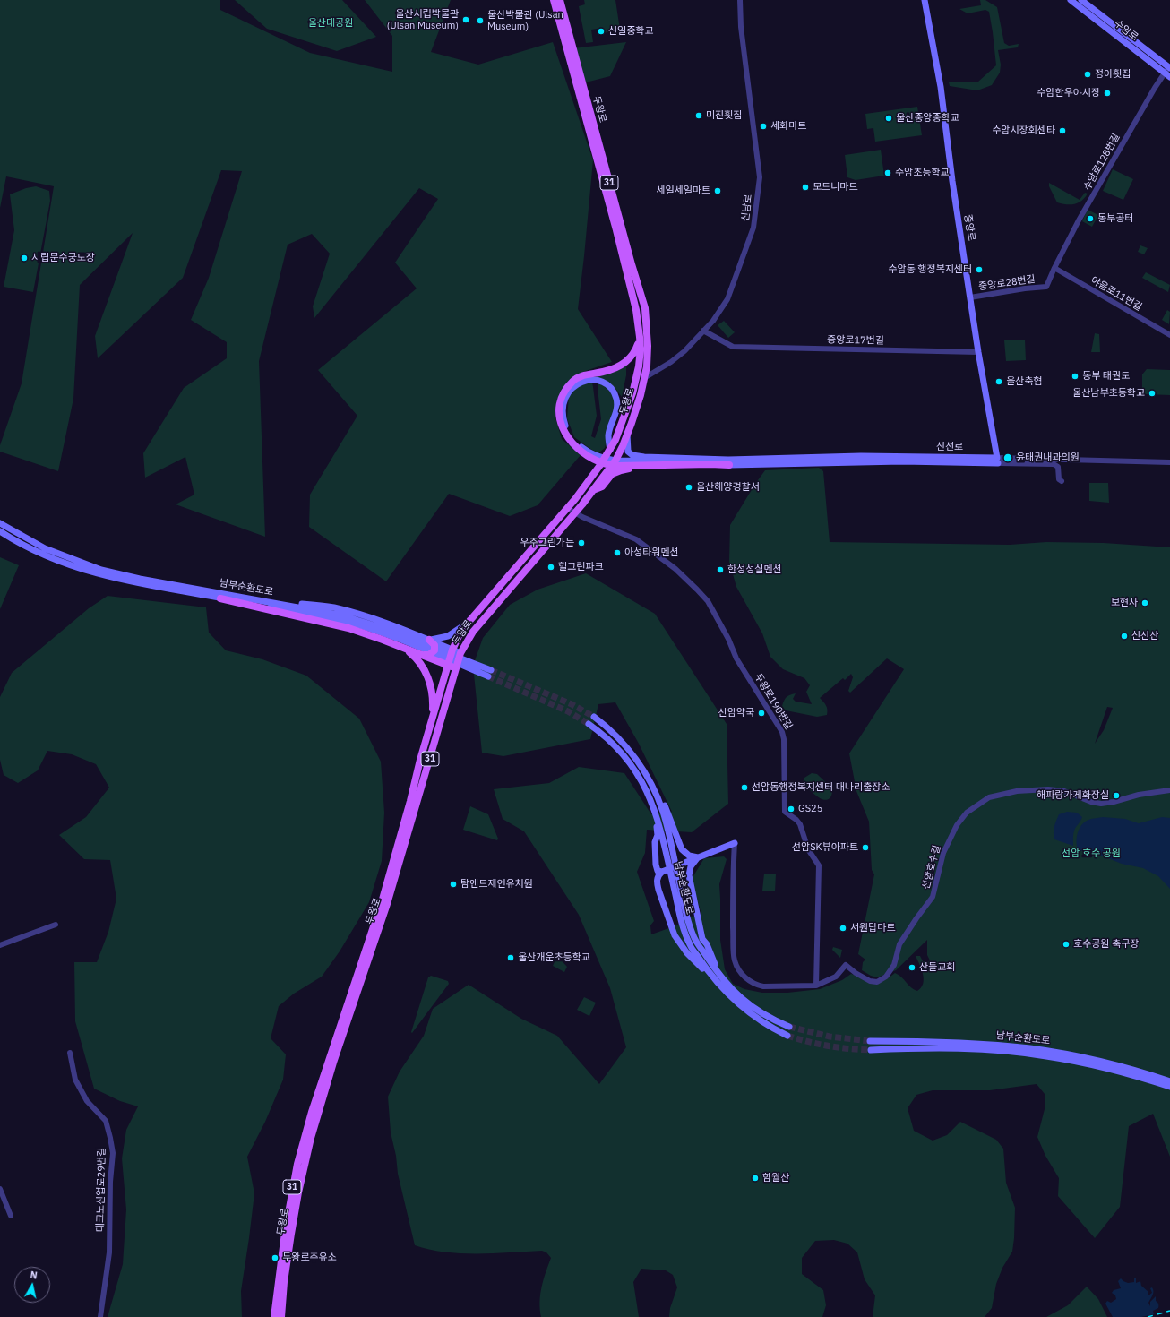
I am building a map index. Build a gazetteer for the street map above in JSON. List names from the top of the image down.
{
  "streets": {
    "main road": [
      "수암로",
      "두왕로",
      "31",
      "중앙로",
      "신선로",
      "남부순환도로"
    ],
    "street": [
      "수암로128번길",
      "신남로",
      "중앙로28번길",
      "야음로11번길",
      "중앙로17번길",
      "두왕로190번길",
      "선암호수길",
      "테크노산업로29번길"
    ]
  },
  "crossings": [
    ["수암로", "수암로128번길"],
    ["두왕로", "신남로"],
    ["두왕로", "신선로"],
    ["두왕로", "두왕로190번길"],
    ["수암로128번길", "중앙로28번길"],
    ["수암로128번길", "야음로11번길"],
    ["신남로", "중앙로17번길"],
    ["중앙로", "중앙로28번길"],
    ["중앙로", "중앙로17번길"],
    ["중앙로", "신선로"],
    ["두왕로190번길", "선암호수길"]
  ],
  "parks": ["울산대공원", "선암 호수 공원"],
  "places": [
    "울산시립박물관 (Ulsan Museum)",
    "울산박물관 (Ulsan Museum)",
    "신일중학교",
    "정아횟집",
    "수암한우야시장",
    "미진횟집",
    "울산중앙중학교",
    "세화마트",
    "수암시장회센타",
    "수암초등학교",
    "모드니마트",
    "세일세일마트",
    "동부공터",
    "시립문수궁도장",
    "수암동 행정복지센터",
    "동부 태권도",
    "울산축협",
    "울산남부초등학교",
    "윤태권내과의원",
    "울산해양경찰서",
    "우주그린가든",
    "아성타워멘션",
    "힐그린파크",
    "한성성실멘션",
    "보현사",
    "신선산",
    "선암약국",
    "선암동행정복지센터 대나리출장소",
    "해파랑가게화장실",
    "GS25",
    "선암SK뷰아파트",
    "탐앤드제인유치원",
    "서원탑마트",
    "호수공원 축구장",
    "울산개운초등학교",
    "산들교회",
    "함월산",
    "두왕로주유소"
  ],
  "north": "top"
}
